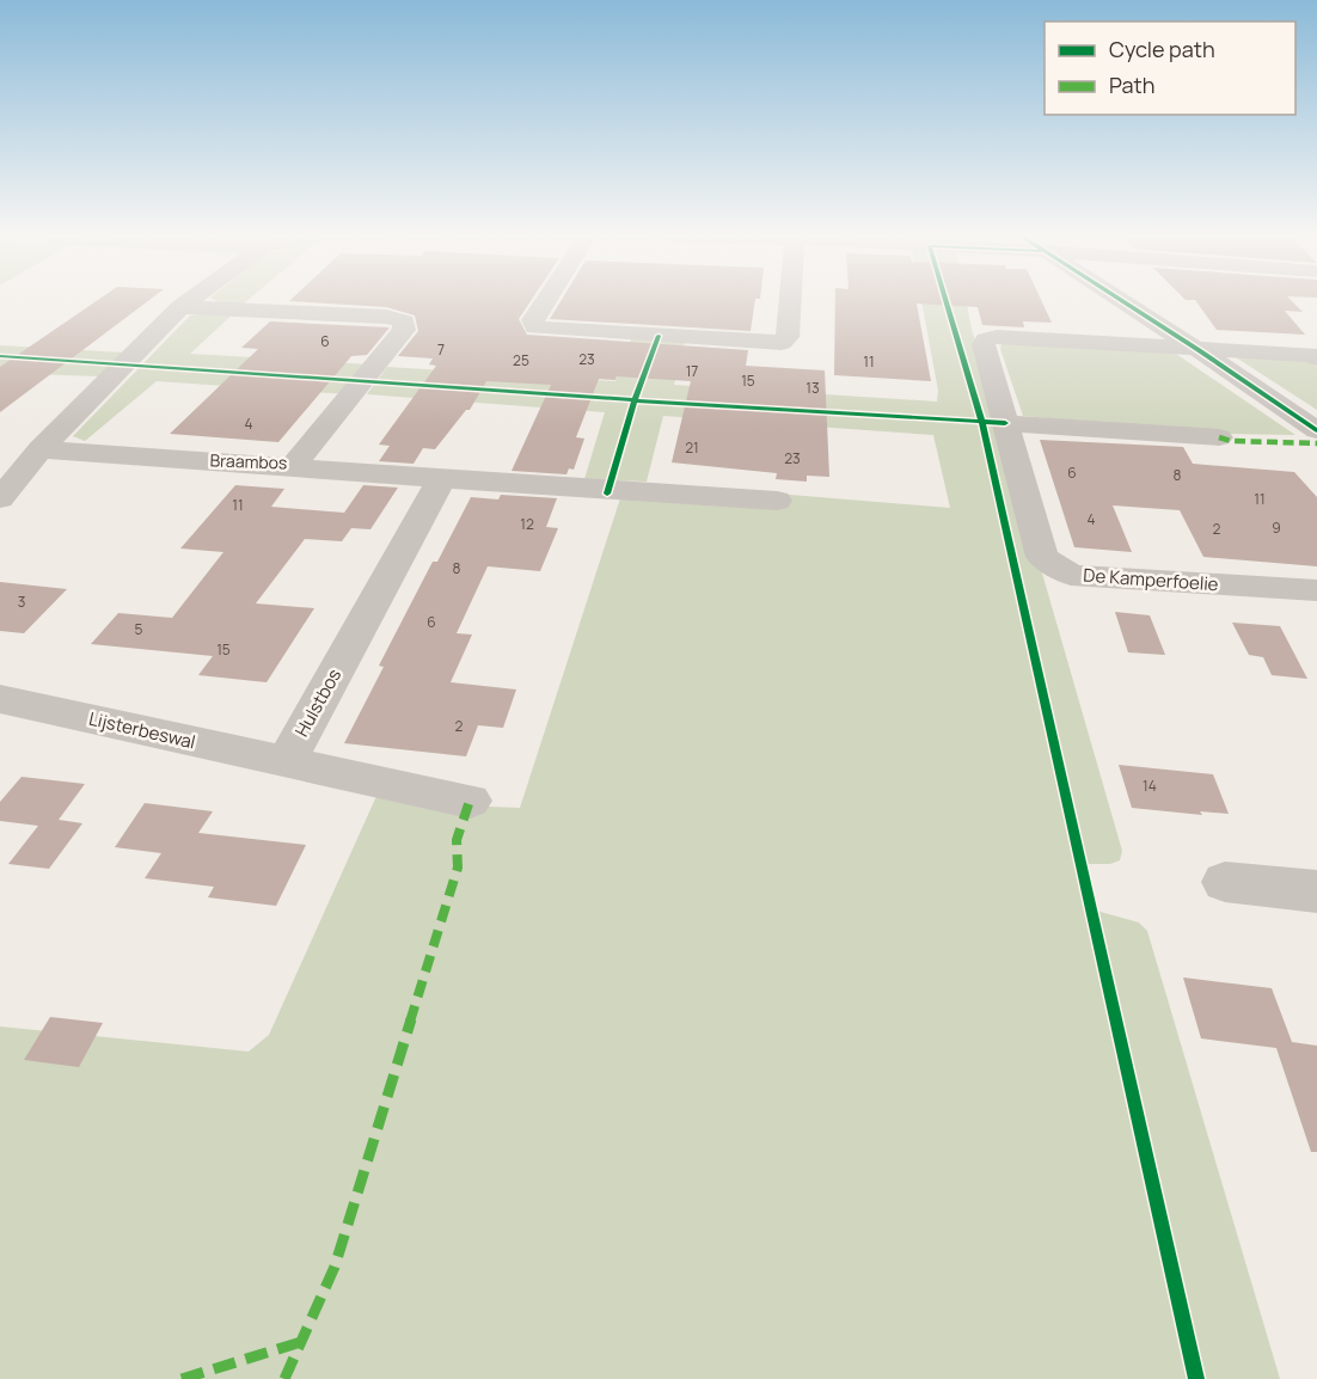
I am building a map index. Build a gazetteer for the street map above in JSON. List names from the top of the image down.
{
  "streets": {
    "street": [
      "Braambos",
      "De Kamperfoelie",
      "Hulstbos",
      "Lijsterbeswal"
    ]
  },
  "crossings": [
    ["Hulstbos", "Lijsterbeswal"]
  ],
  "house_numbers": [
    "6",
    "7",
    "23",
    "25",
    "11",
    "17",
    "15",
    "13",
    "4",
    "21",
    "23",
    "6",
    "8",
    "11",
    "11",
    "4",
    "12",
    "9",
    "2",
    "8",
    "3",
    "6",
    "5",
    "15",
    "2",
    "14"
  ],
  "legend": ["Cycle path", "Path"]
}
